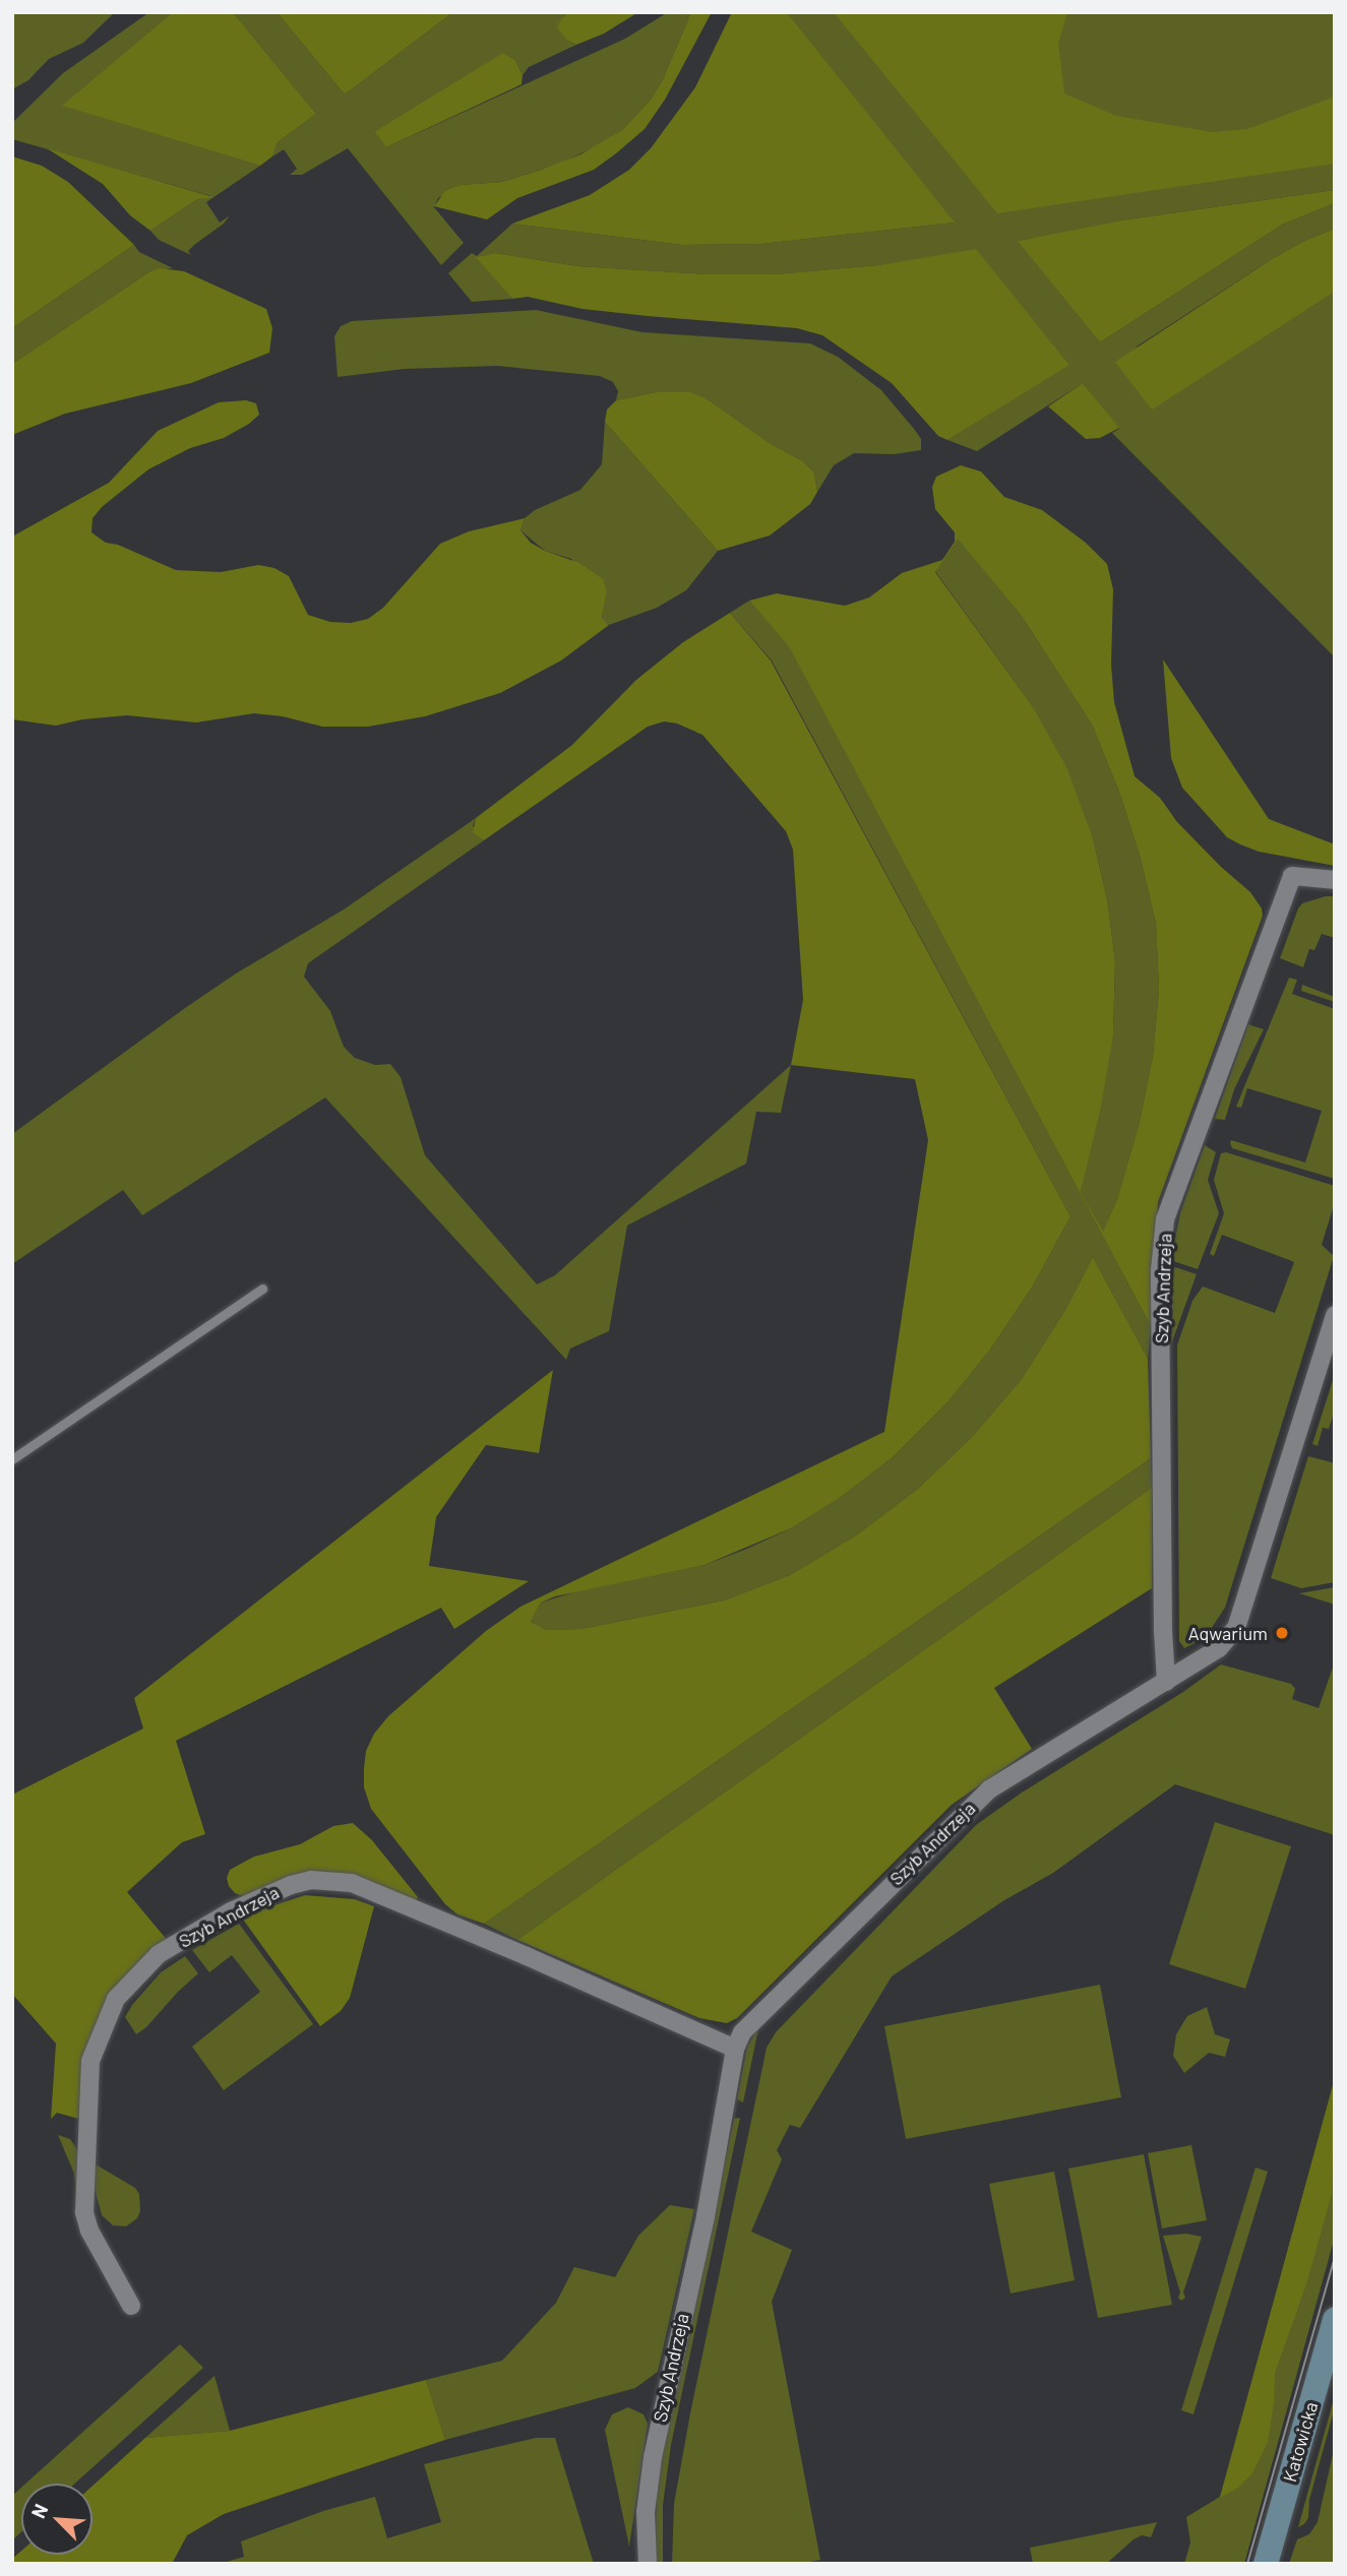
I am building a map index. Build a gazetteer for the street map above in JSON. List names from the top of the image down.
{
  "streets": {
    "street": ["Szyb Andrzeja", "Katowicka"]
  },
  "places": ["Aqwarium"],
  "north": "top left"
}
